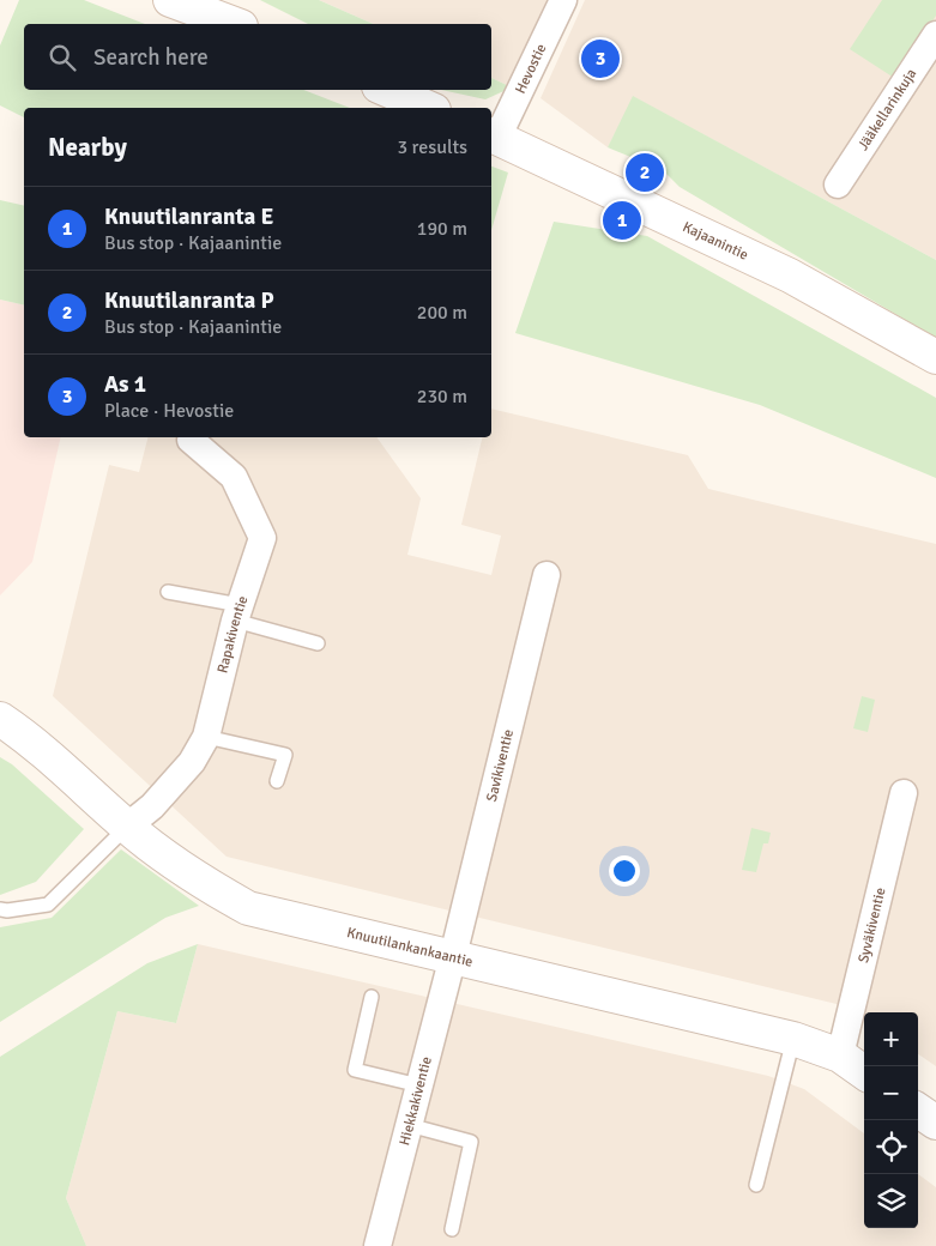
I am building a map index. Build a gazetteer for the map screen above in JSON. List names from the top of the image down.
{
  "streets": {
    "street": [
      "Hevostie",
      "Jääkellarinkuja",
      "Kajaanintie",
      "Rapakiventie",
      "Savikiventie",
      "Syväkiventie",
      "Knuutilankankaantie",
      "Hiekkakiventie"
    ]
  },
  "crossings": [
    ["Hevostie", "Kajaanintie"],
    ["Rapakiventie", "Knuutilankankaantie"],
    ["Savikiventie", "Knuutilankankaantie"],
    ["Savikiventie", "Hiekkakiventie"],
    ["Syväkiventie", "Knuutilankankaantie"],
    ["Knuutilankankaantie", "Hiekkakiventie"]
  ],
  "page": {
    "search": "Search here",
    "pins": ["3", "2", "1"],
    "heading": ["Nearby", "3 results"],
    "list": [
      {
        "mark": "1",
        "name": "Knuutilanranta E",
        "note": "Bus stop · Kajaanintie",
        "value": "190 m"
      },
      {
        "mark": "2",
        "name": "Knuutilanranta P",
        "note": "Bus stop · Kajaanintie",
        "value": "200 m"
      },
      {
        "mark": "3",
        "name": "As 1",
        "note": "Place · Hevostie",
        "value": "230 m"
      }
    ],
    "map_buttons": ["+", "−"]
  }
}
